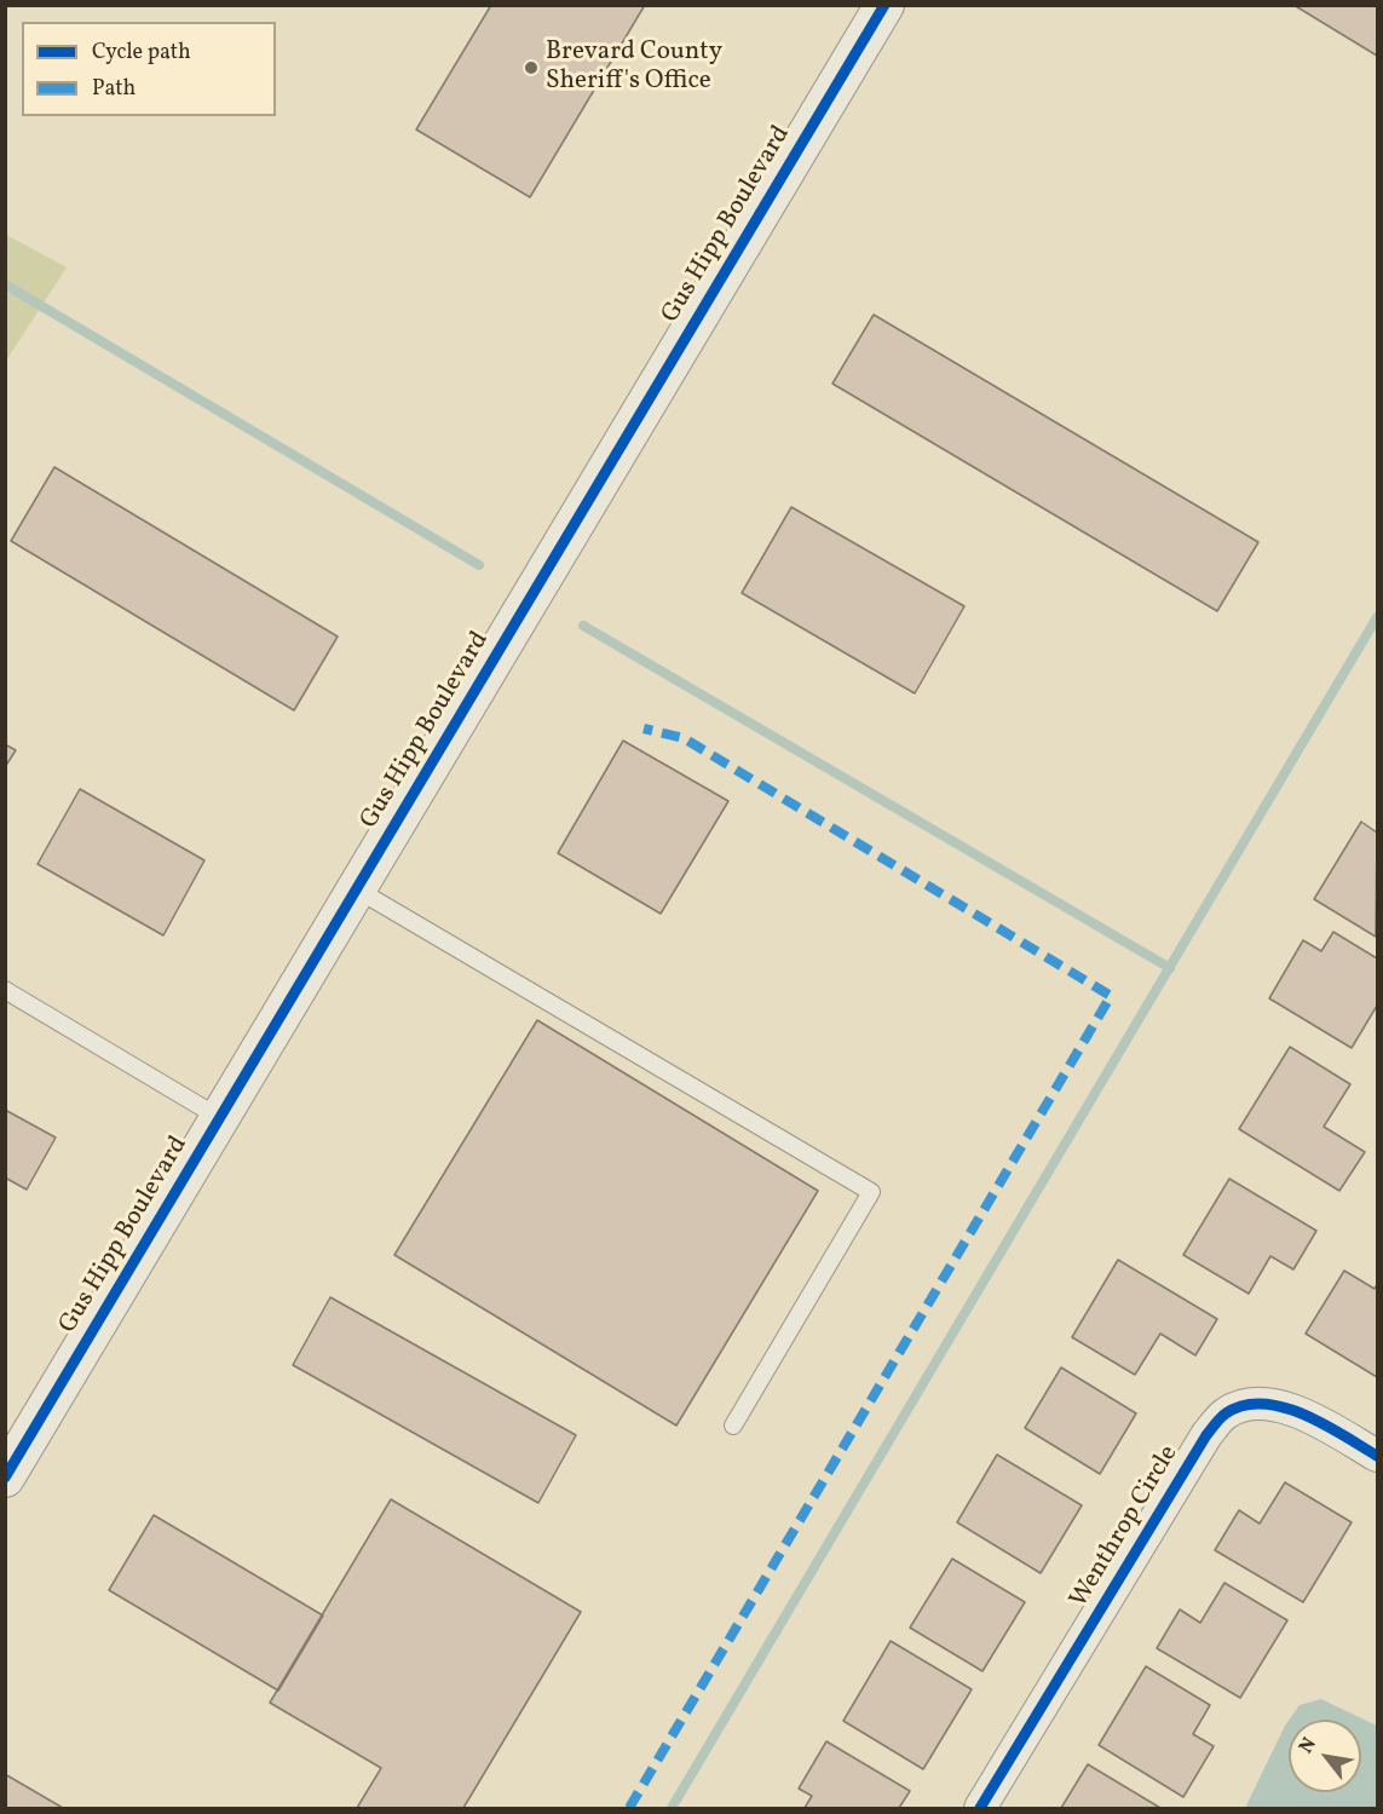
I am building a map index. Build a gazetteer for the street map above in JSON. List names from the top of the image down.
{
  "streets": {
    "street": ["Gus Hipp Boulevard", "Wenthrop Circle"]
  },
  "places": ["Brevard County Sheriff's Office"],
  "legend": ["Cycle path", "Path"],
  "north": "top left"
}
